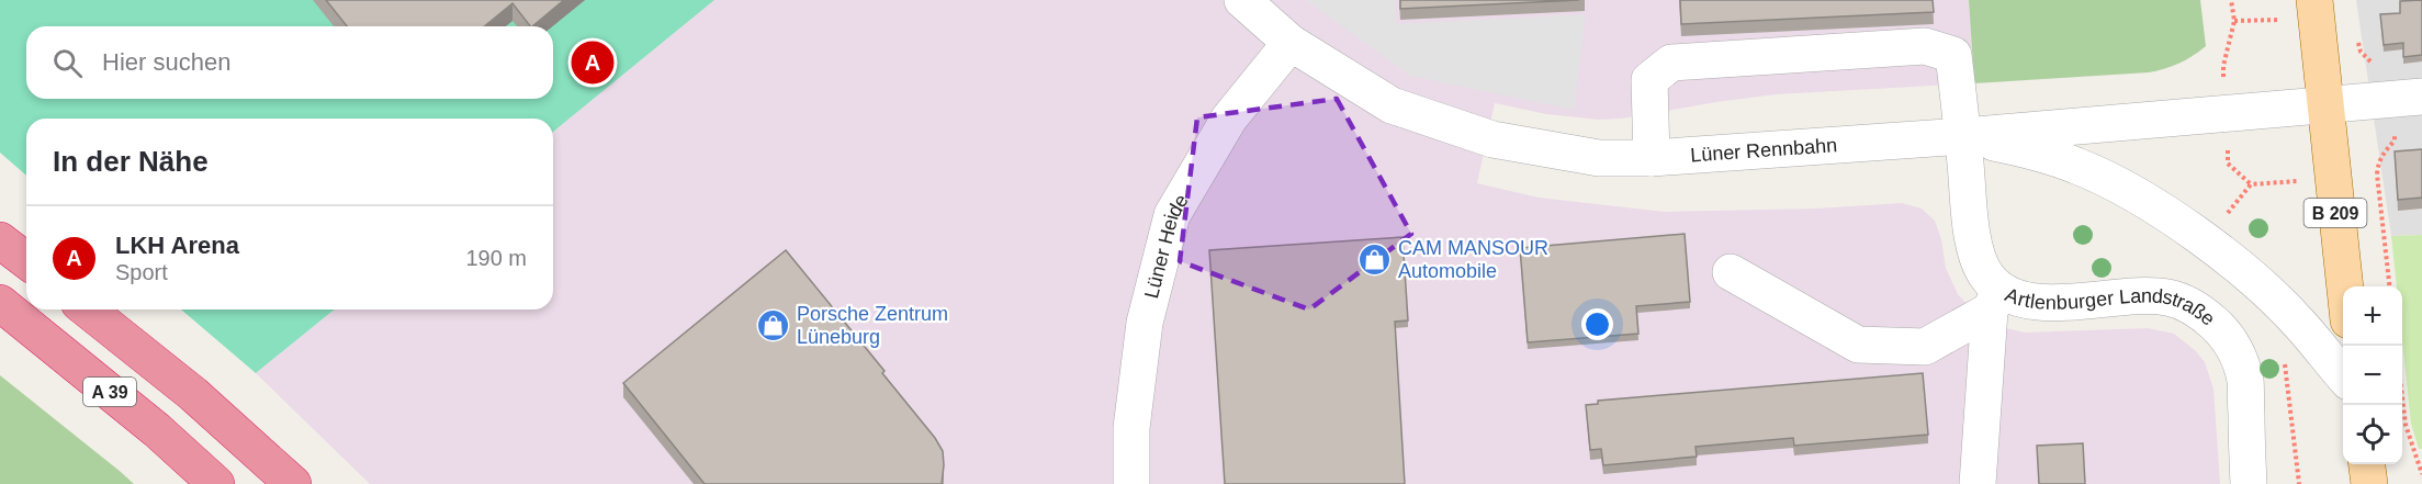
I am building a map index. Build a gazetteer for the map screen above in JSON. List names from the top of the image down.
{
  "streets": {
    "highway": ["A 39"],
    "main road": ["B 209"],
    "street": ["Lüner Rennbahn", "Lüner Heide", "Artlenburger Landstraße"]
  },
  "crossings": [
    ["Lüner Rennbahn", "B 209"],
    ["Lüner Rennbahn", "Lüner Heide"],
    ["Lüner Rennbahn", "Artlenburger Landstraße"]
  ],
  "places": {
    "shop": ["CAM MANSOUR Automobile", "Porsche Zentrum Lüneburg"]
  },
  "page": {
    "search": "Hier suchen",
    "pins": "A",
    "heading": "In der Nähe",
    "list": [
      {
        "mark": "A",
        "name": "LKH Arena",
        "note": "Sport",
        "value": "190 m"
      }
    ],
    "map_buttons": ["+", "−"]
  }
}
